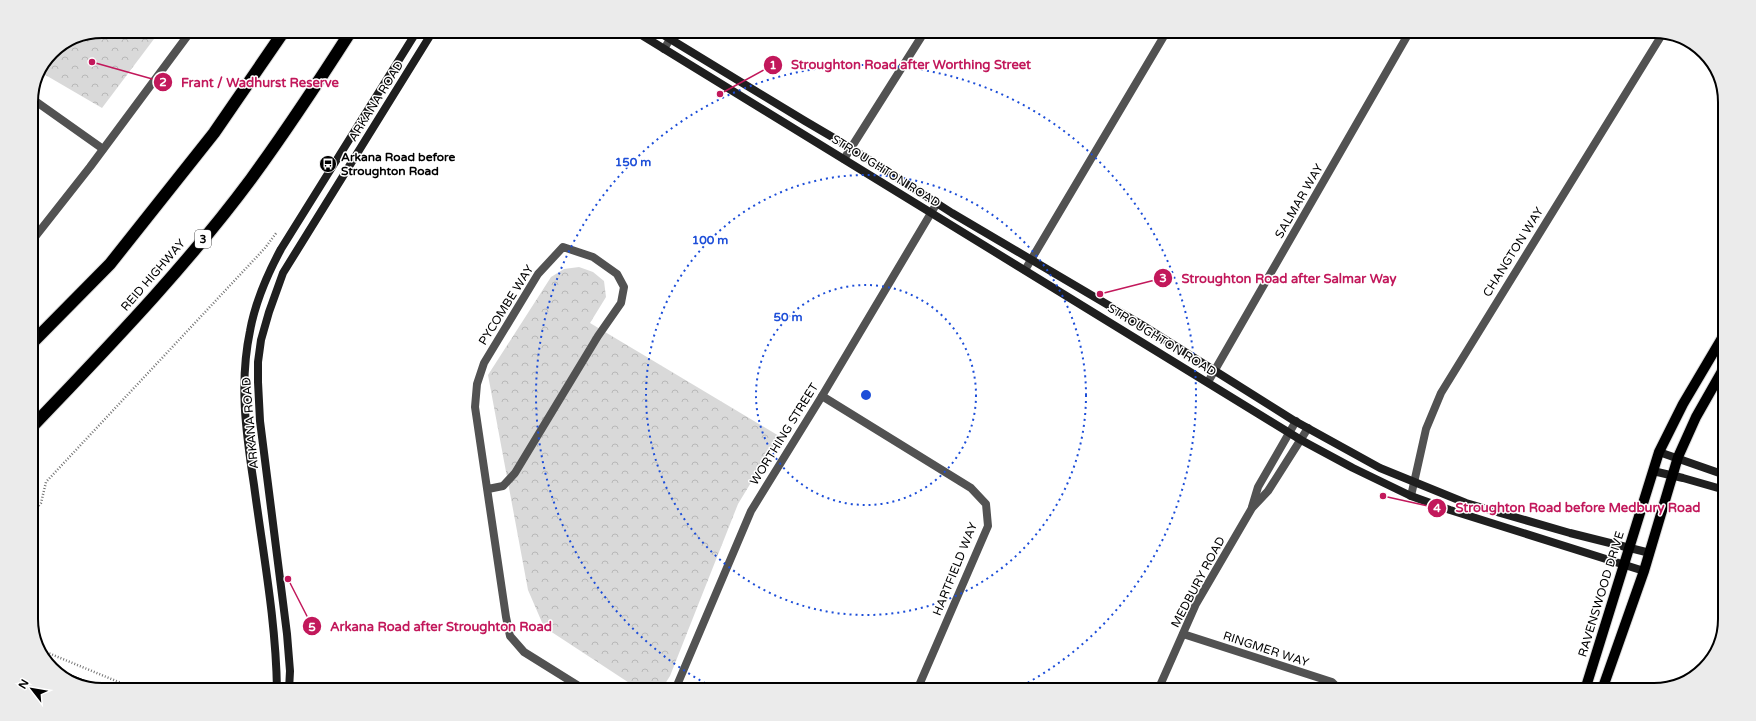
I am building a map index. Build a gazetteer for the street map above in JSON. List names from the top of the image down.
{
  "streets": {
    "highway": ["3", "REID HIGHWAY"],
    "main road": ["RAVENSWOOD DRIVE"],
    "street": [
      "ARKANA ROAD",
      "STROUGHTON ROAD",
      "SALMAR WAY",
      "CHANGTON WAY",
      "PYCOMBE WAY",
      "WORTHING STREET",
      "HARTFIELD WAY",
      "MEDBURY ROAD",
      "RINGMER WAY"
    ]
  },
  "crossings": [
    ["STROUGHTON ROAD", "SALMAR WAY"],
    ["STROUGHTON ROAD", "CHANGTON WAY"],
    ["STROUGHTON ROAD", "WORTHING STREET"],
    ["STROUGHTON ROAD", "MEDBURY ROAD"],
    ["STROUGHTON ROAD", "RAVENSWOOD DRIVE"],
    ["WORTHING STREET", "HARTFIELD WAY"],
    ["MEDBURY ROAD", "RINGMER WAY"]
  ],
  "places": {
    "other": [
      "Frant / Wadhurst Reserve",
      "Stroughton Road after Worthing Street",
      "Stroughton Road after Salmar Way",
      "Stroughton Road before Medbury Road",
      "Arkana Road after Stroughton Road"
    ],
    "bus stop": ["Arkana Road before Stroughton Road"]
  },
  "north": "top left",
  "rings": ["150 m", "100 m", "50 m"]
}
